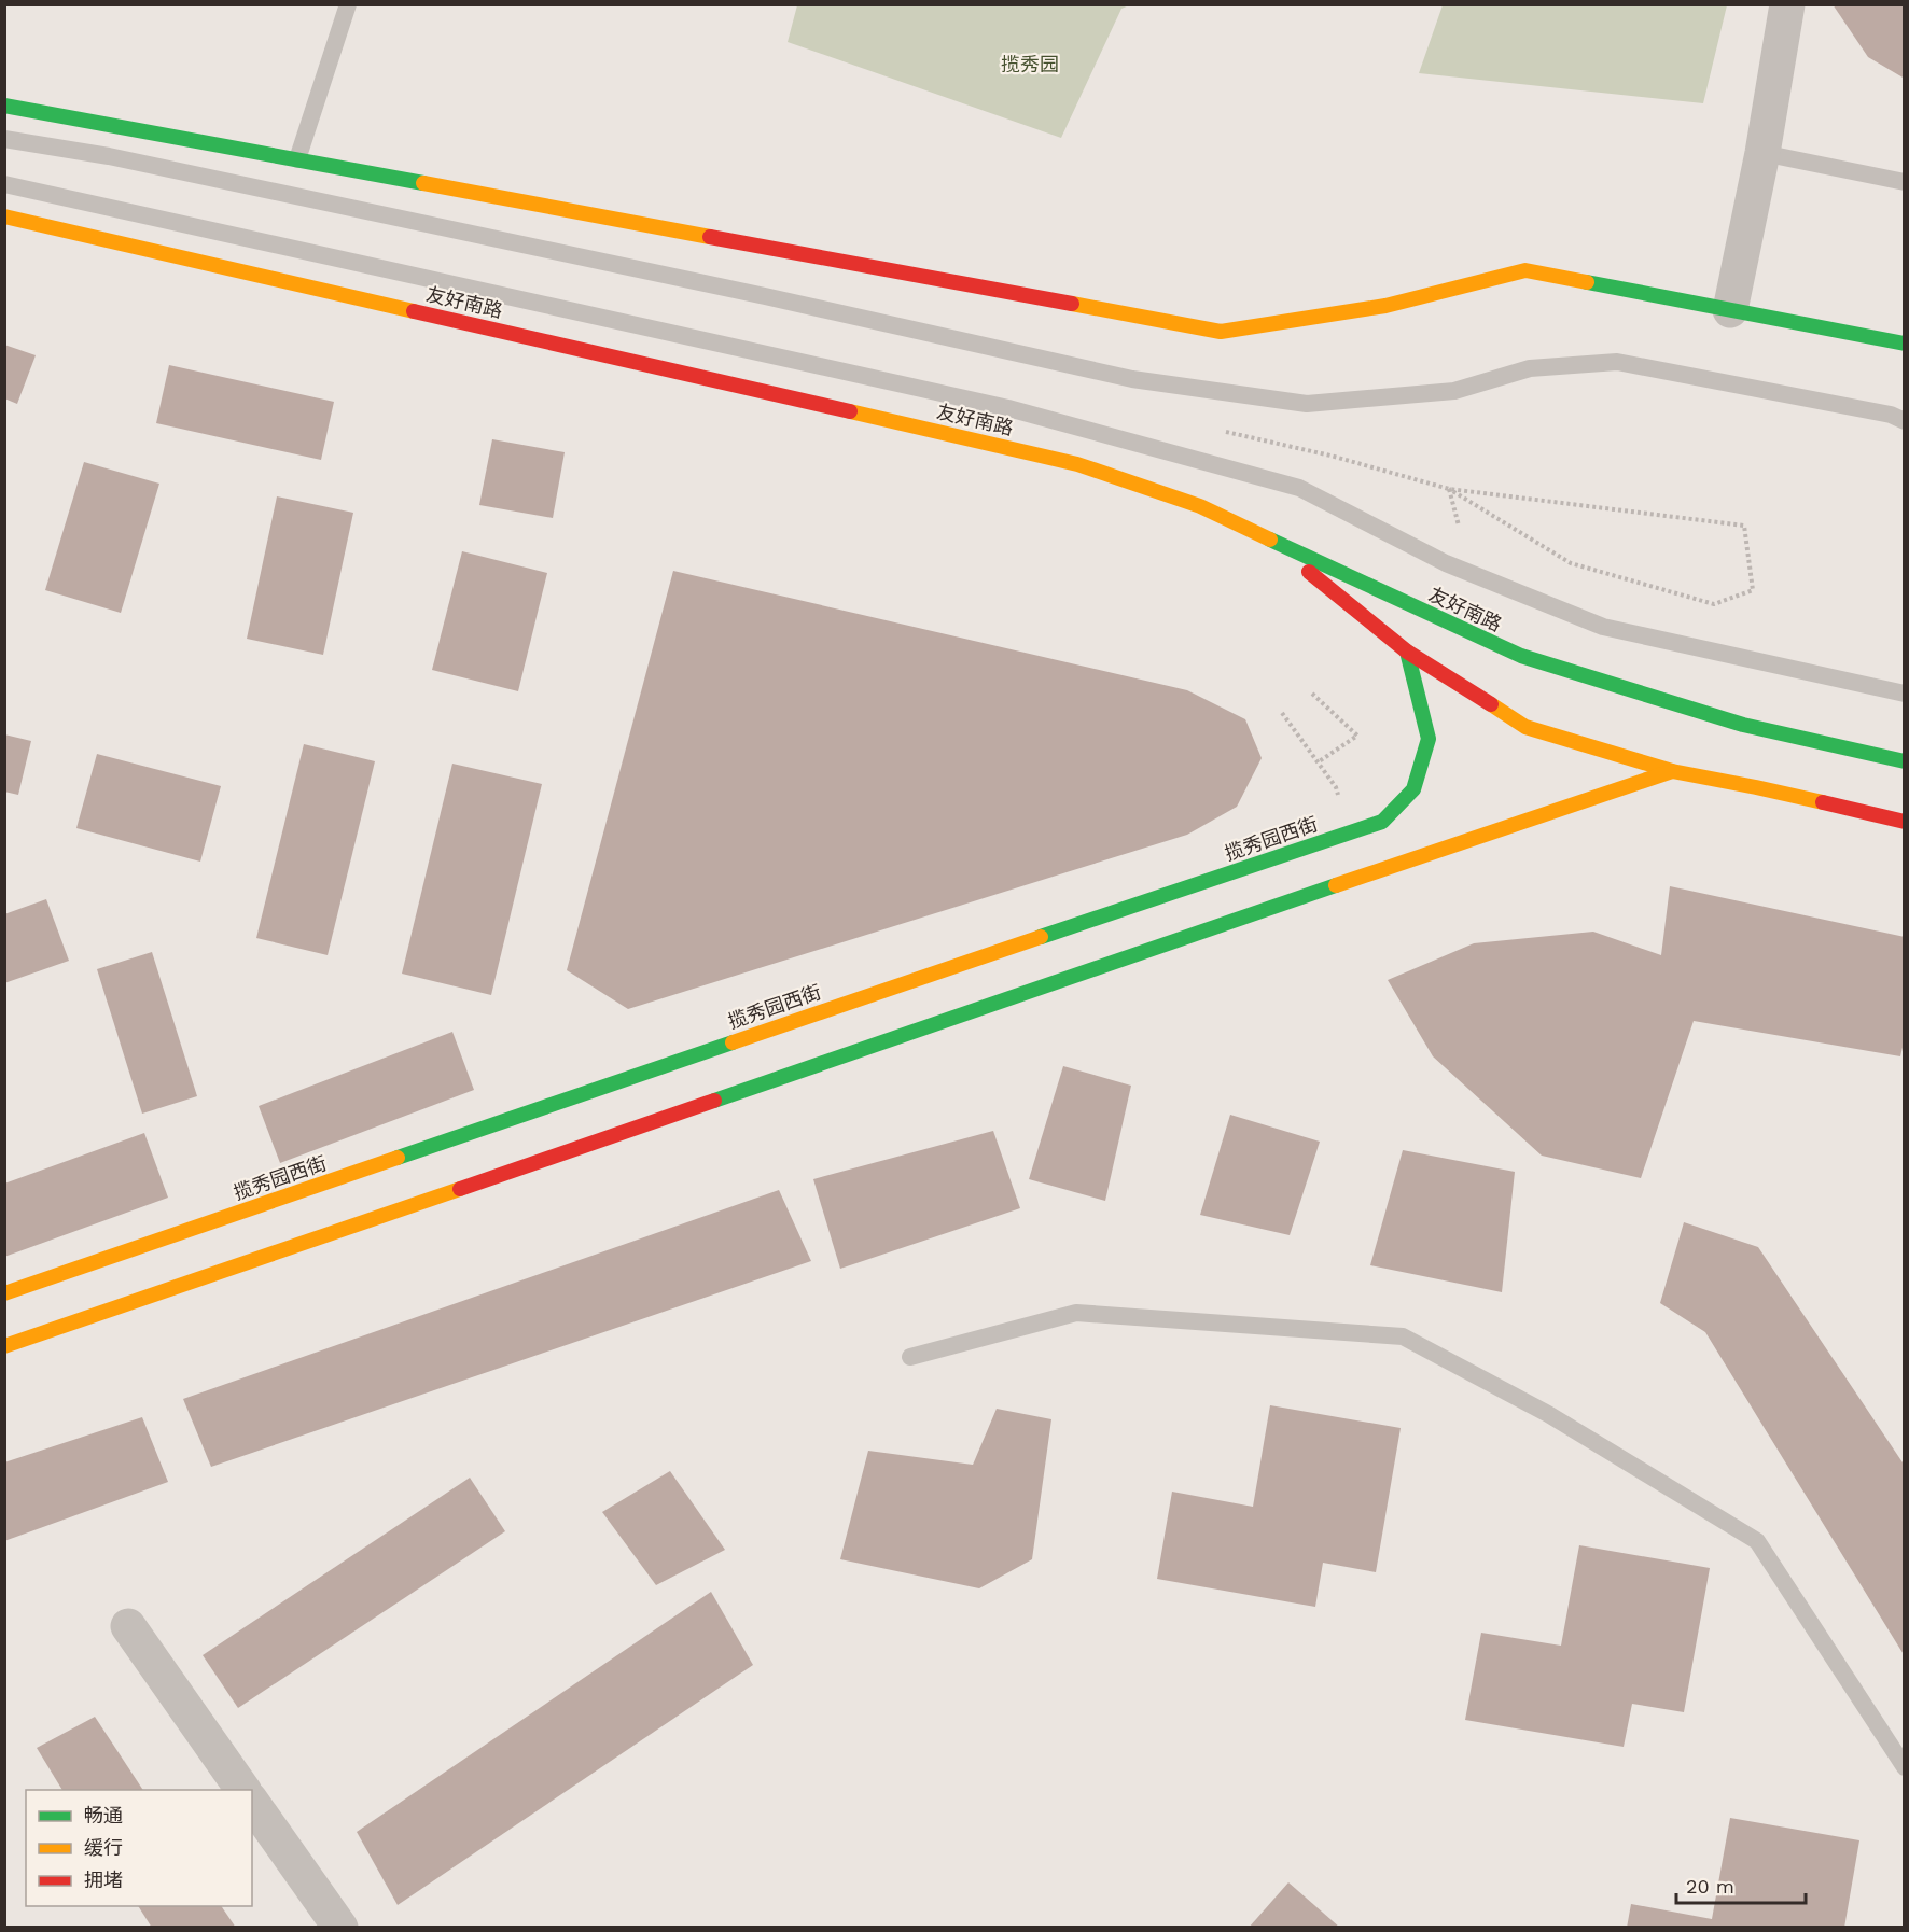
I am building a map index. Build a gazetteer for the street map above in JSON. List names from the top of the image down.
{
  "streets": {
    "main road": ["友好南路", "揽秀园西街"]
  },
  "parks": ["揽秀园"],
  "legend": ["畅通", "缓行", "拥堵"],
  "scale_bar": "20 m"
}
